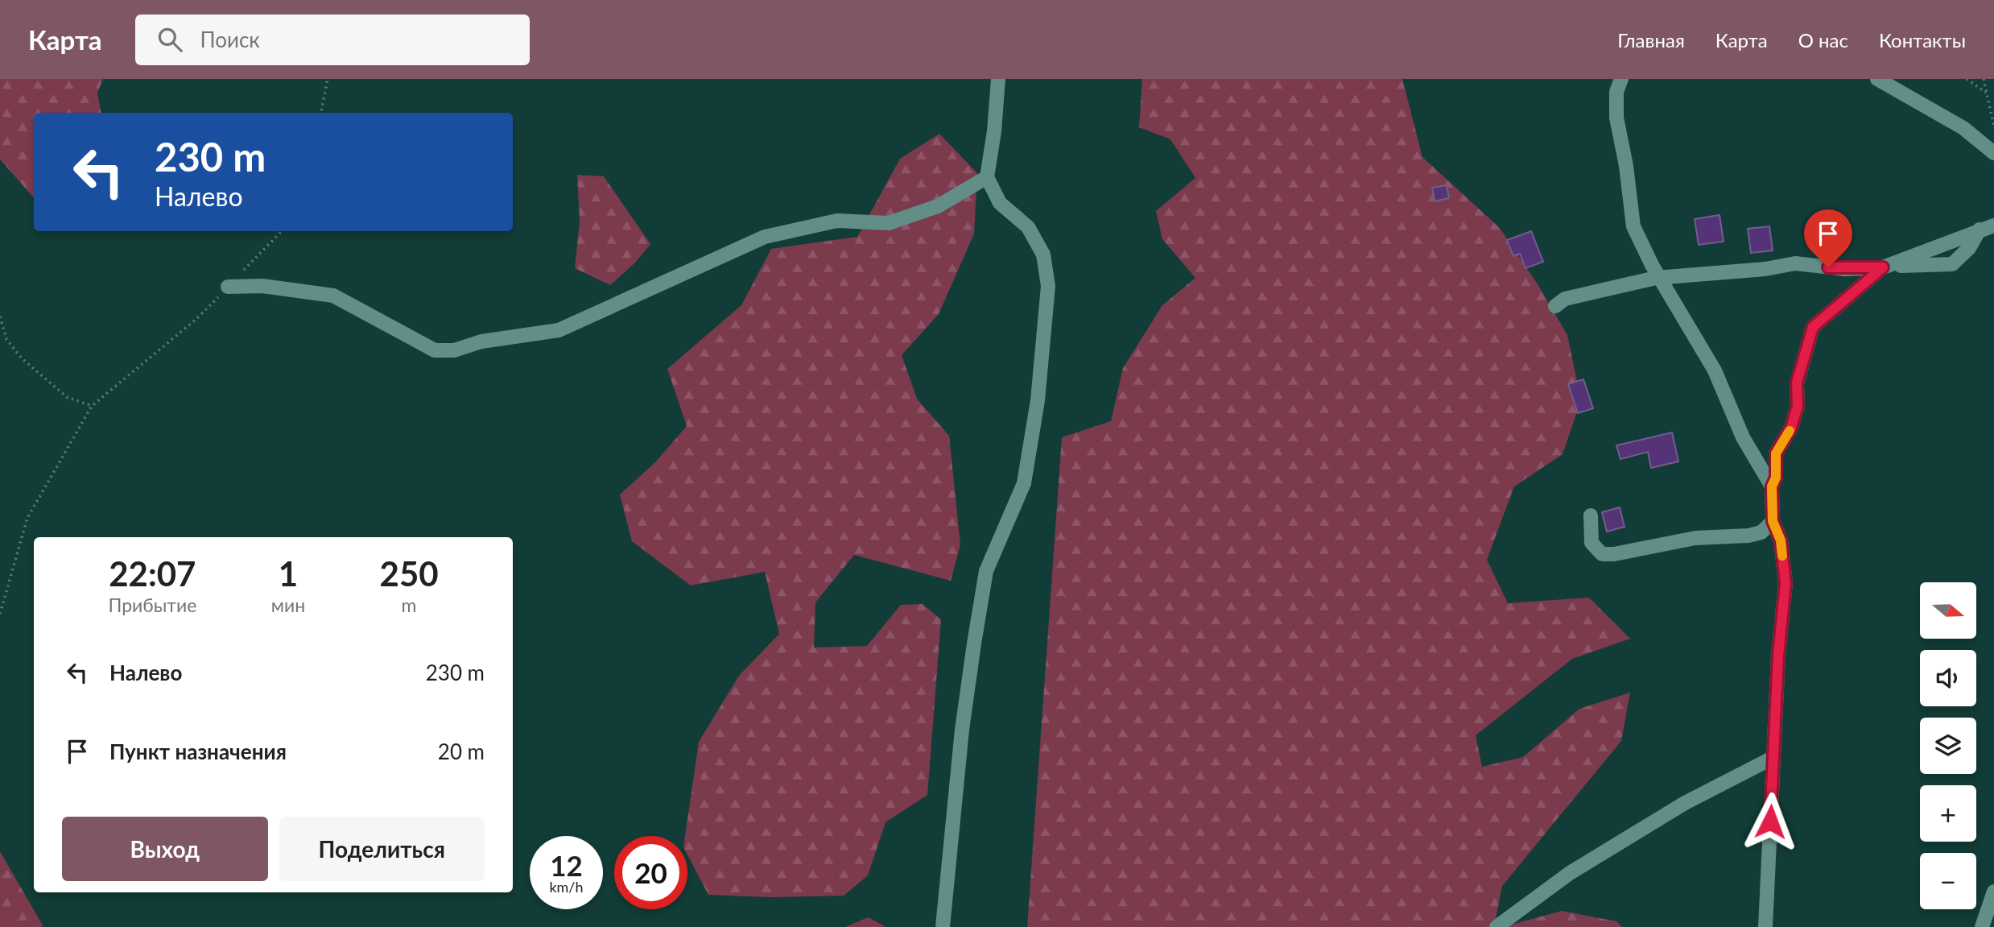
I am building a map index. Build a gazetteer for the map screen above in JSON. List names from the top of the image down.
{
  "north": "right",
  "page": {
    "header": "Карта",
    "search": "Поиск",
    "nav": [
      "Главная",
      "Карта",
      "О нас",
      "Контакты"
    ],
    "turn": ["230 m", "Налево"],
    "eta": [
      "22:07",
      "Прибытие",
      "1",
      "мин",
      "250",
      "m"
    ],
    "map_buttons": ["+", "−"],
    "list": [
      {
        "name": "Налево",
        "value": "230 m"
      },
      {
        "name": "Пункт назначения",
        "value": "20 m"
      }
    ],
    "buttons": ["Выход", "Поделиться"],
    "speed": "12 km/h",
    "limit": "20"
  }
}
